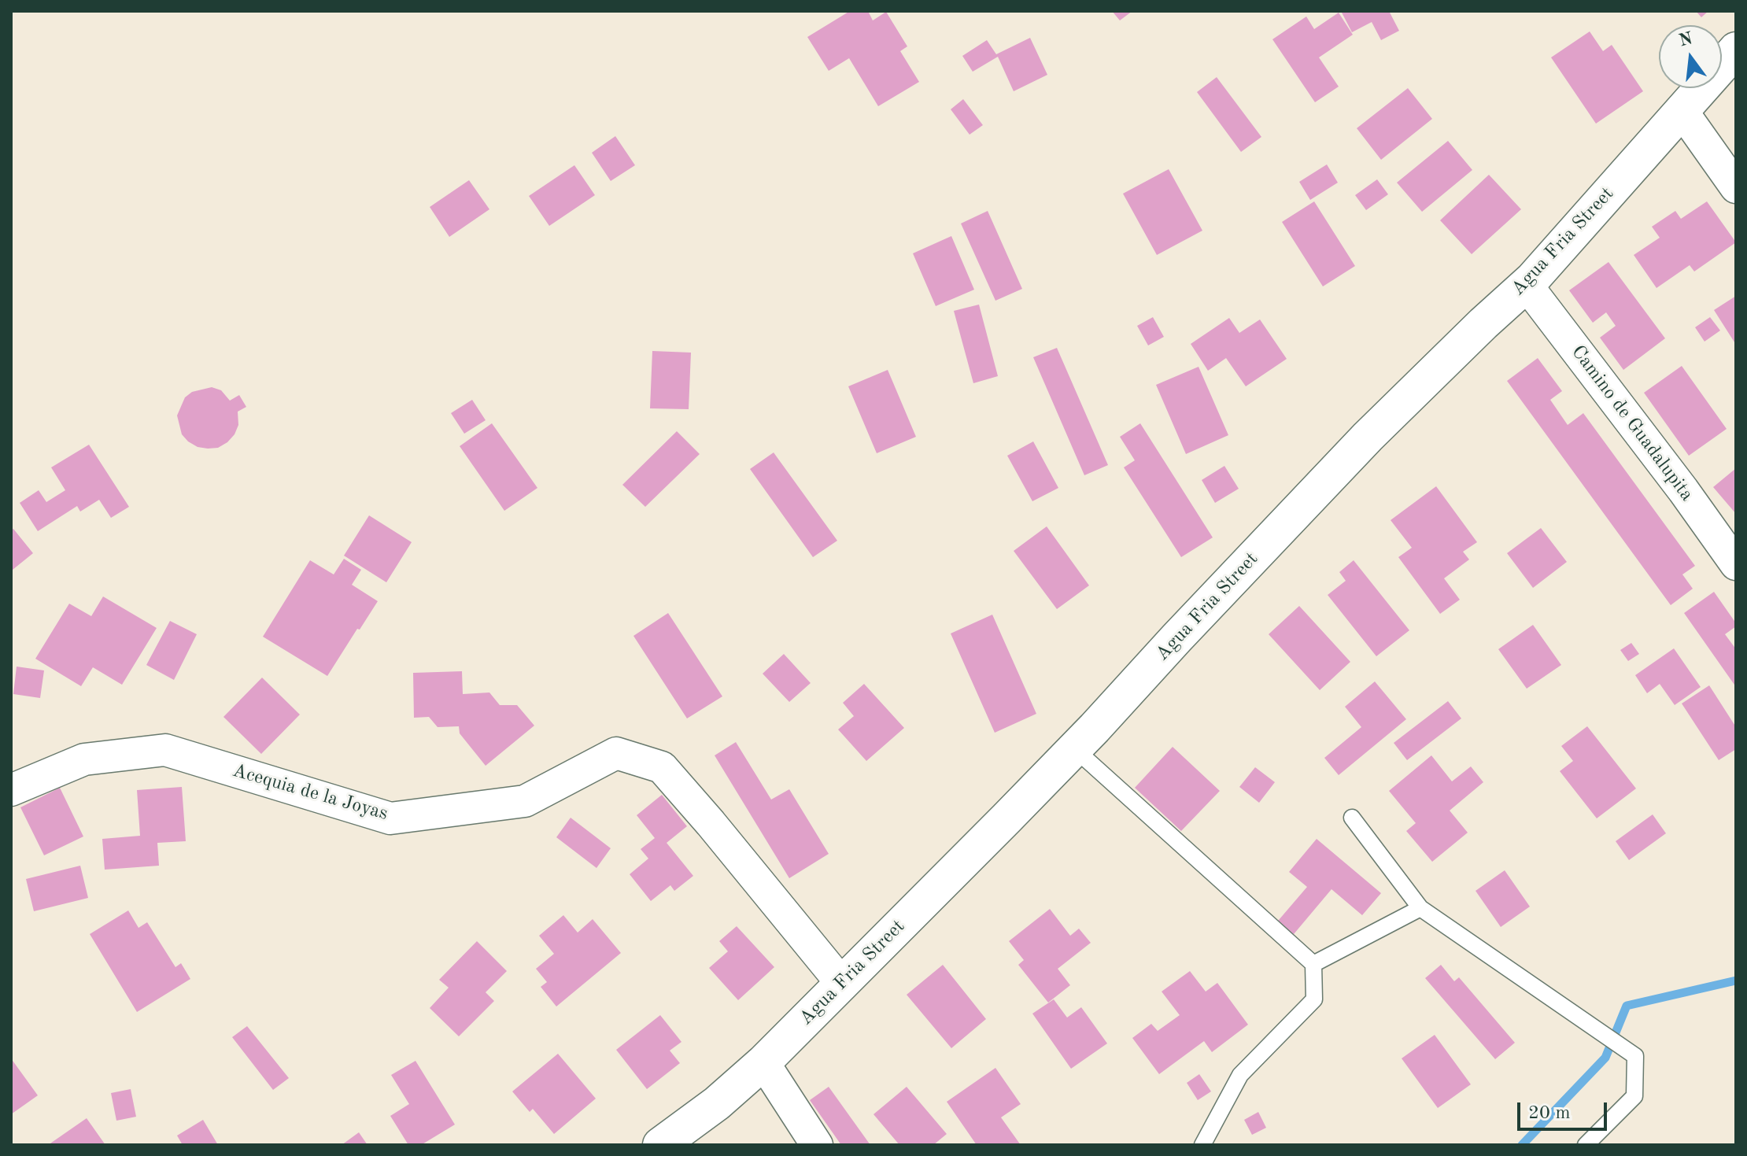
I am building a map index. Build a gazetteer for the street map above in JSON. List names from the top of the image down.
{
  "streets": {
    "street": ["Agua Fria Street", "Camino de Guadalupita", "Acequia de la Joyas"]
  },
  "crossings": [
    ["Agua Fria Street", "Camino de Guadalupita"],
    ["Agua Fria Street", "Acequia de la Joyas"]
  ],
  "scale_bar": "20 m",
  "north": "top"
}
